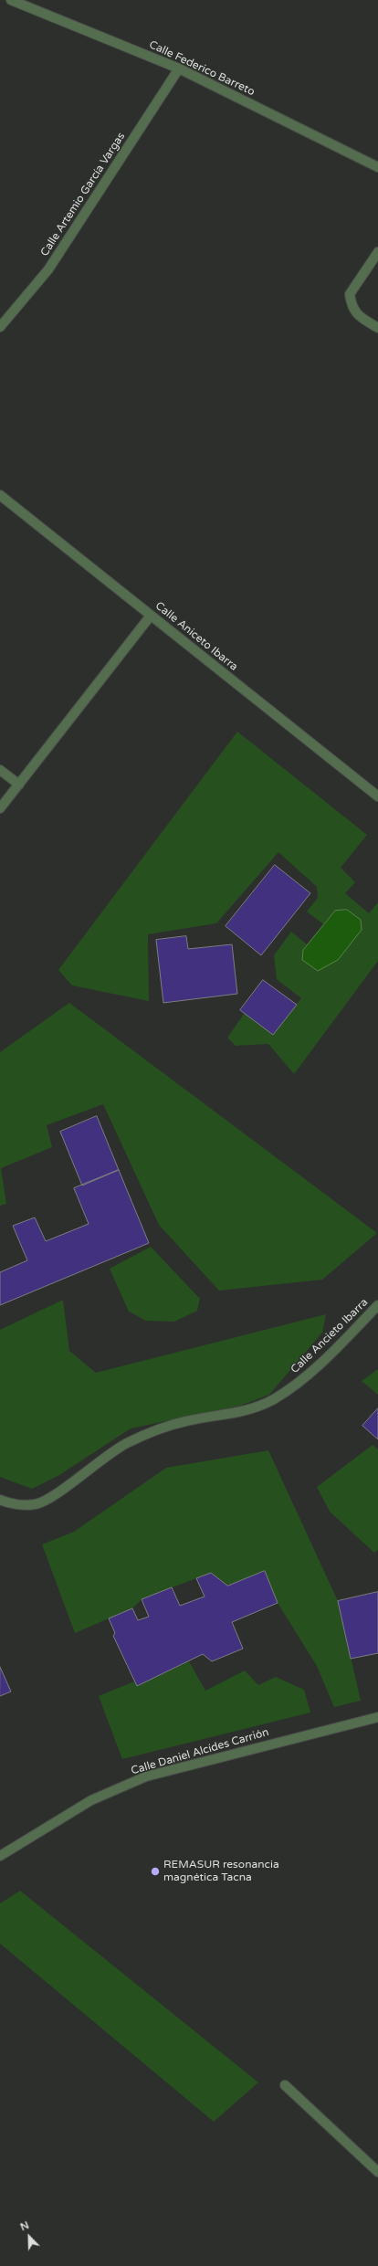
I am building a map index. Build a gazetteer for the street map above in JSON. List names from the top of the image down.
{
  "streets": {
    "street": [
      "Calle Federico Barreto",
      "Calle Artemio García Vargas",
      "Calle Aniceto Ibarra",
      "Calle Ancieto Ibarra",
      "Calle Daniel Alcídes Carrión"
    ]
  },
  "crossings": [
    ["Calle Federico Barreto", "Calle Artemio García Vargas"]
  ],
  "places": ["REMASUR resonancia magnética Tacna"],
  "north": "top left"
}
